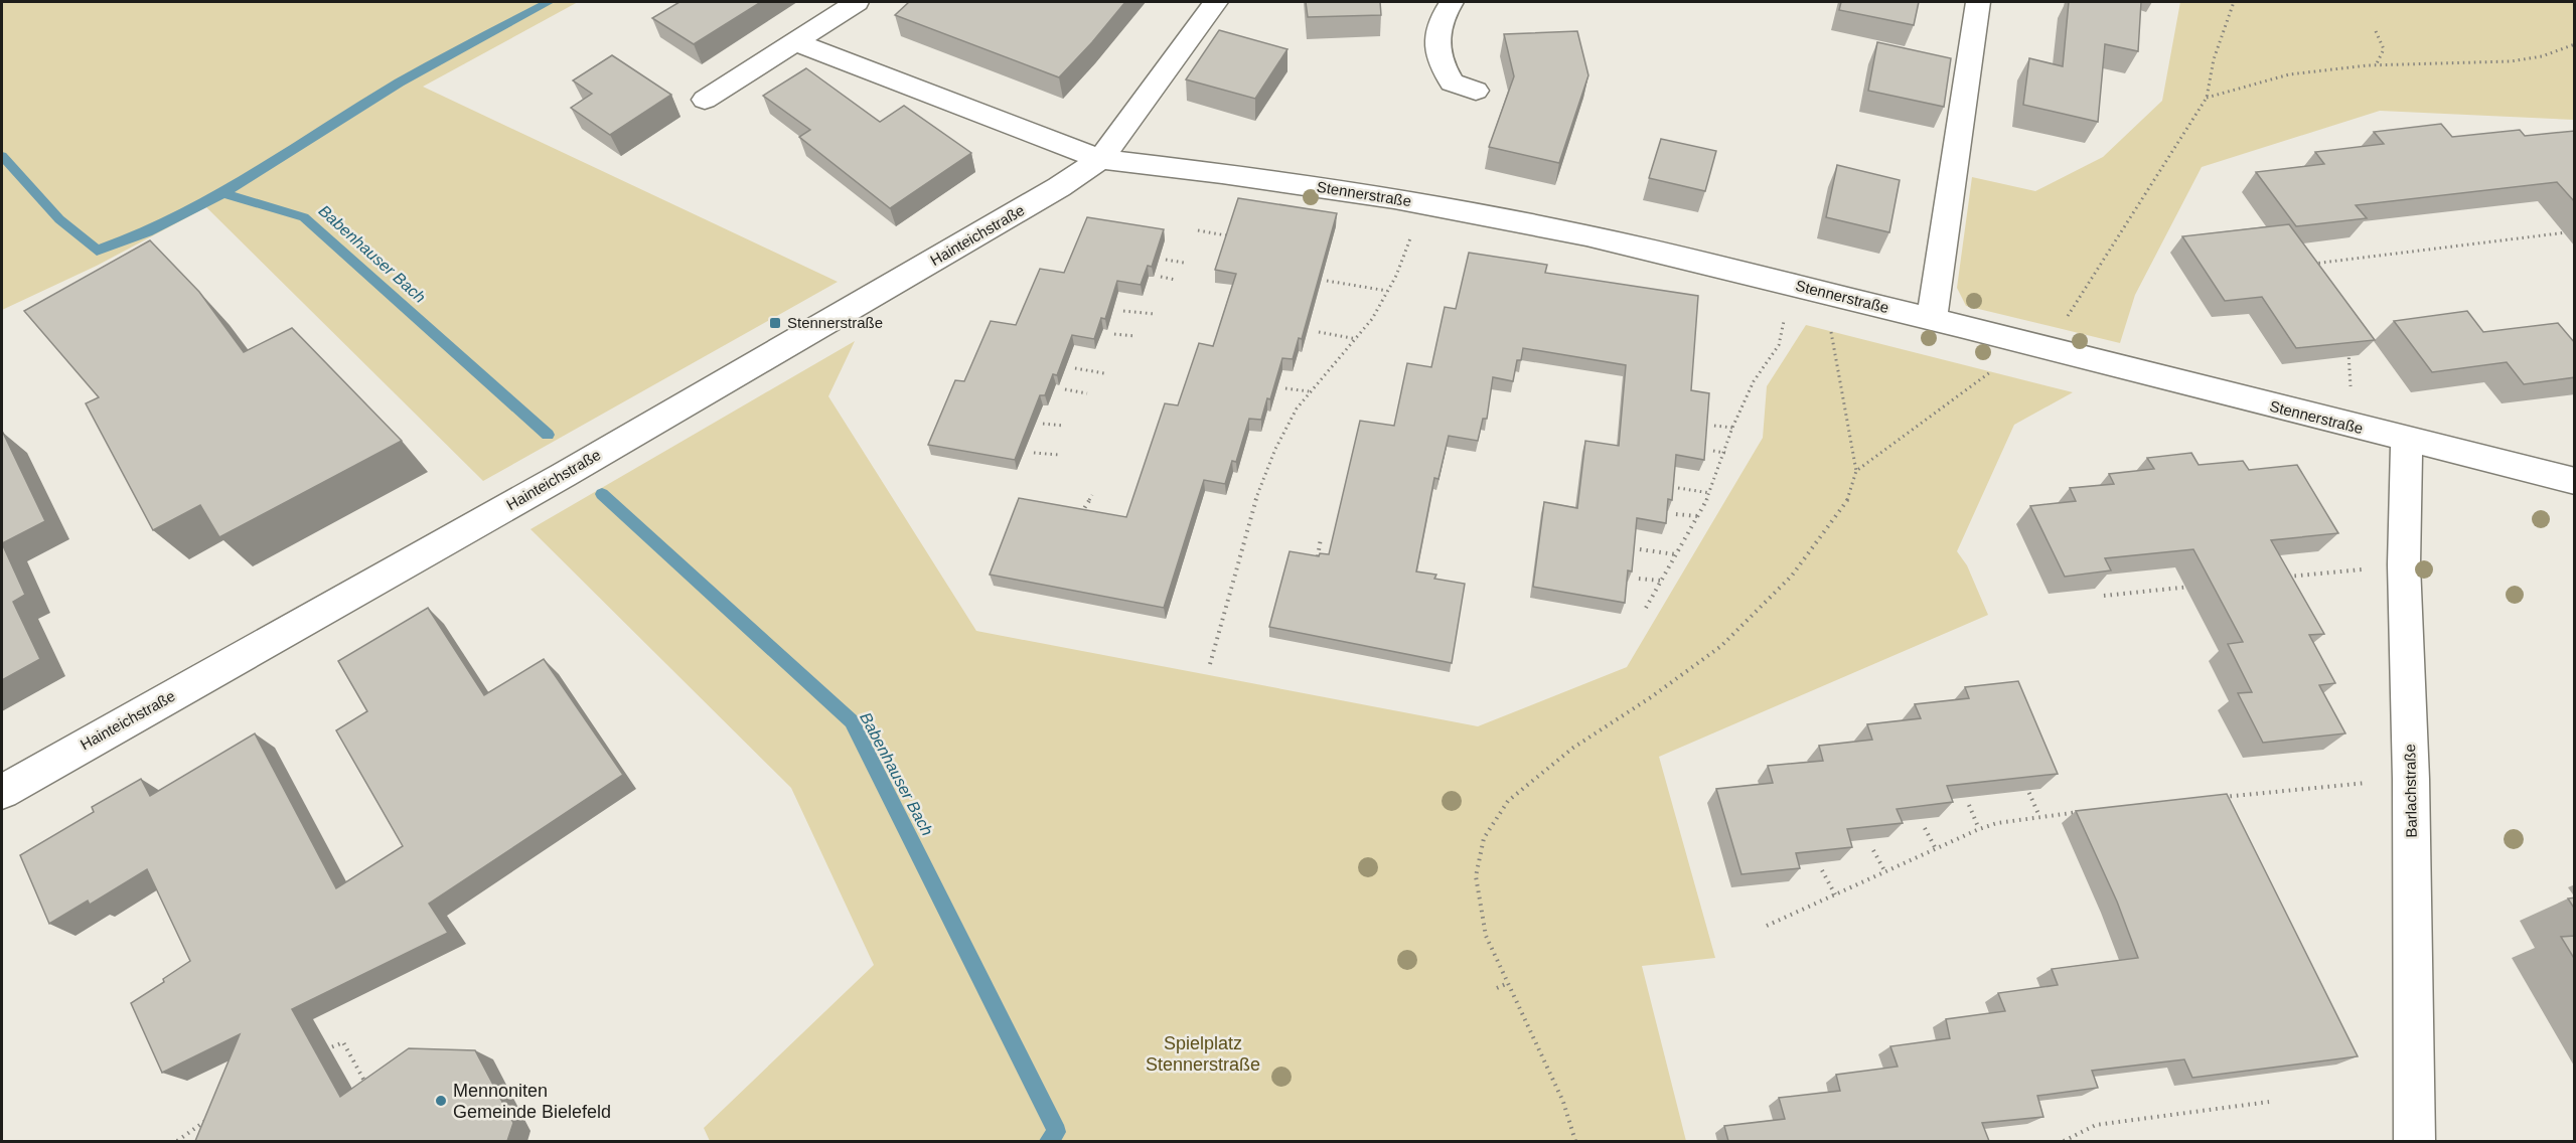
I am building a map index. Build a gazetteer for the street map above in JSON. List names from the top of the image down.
{
  "streets": {
    "street": ["Stennerstraße", "Hainteichstraße", "Barlachstraße"]
  },
  "crossings": [
    ["Stennerstraße", "Hainteichstraße"],
    ["Stennerstraße", "Barlachstraße"]
  ],
  "water": ["Babenhauser Bach"],
  "parks": ["Spielplatz Stennerstraße"],
  "places": {
    "transit": ["Stennerstraße"],
    "other": ["Mennoniten Gemeinde Bielefeld"]
  }
}
